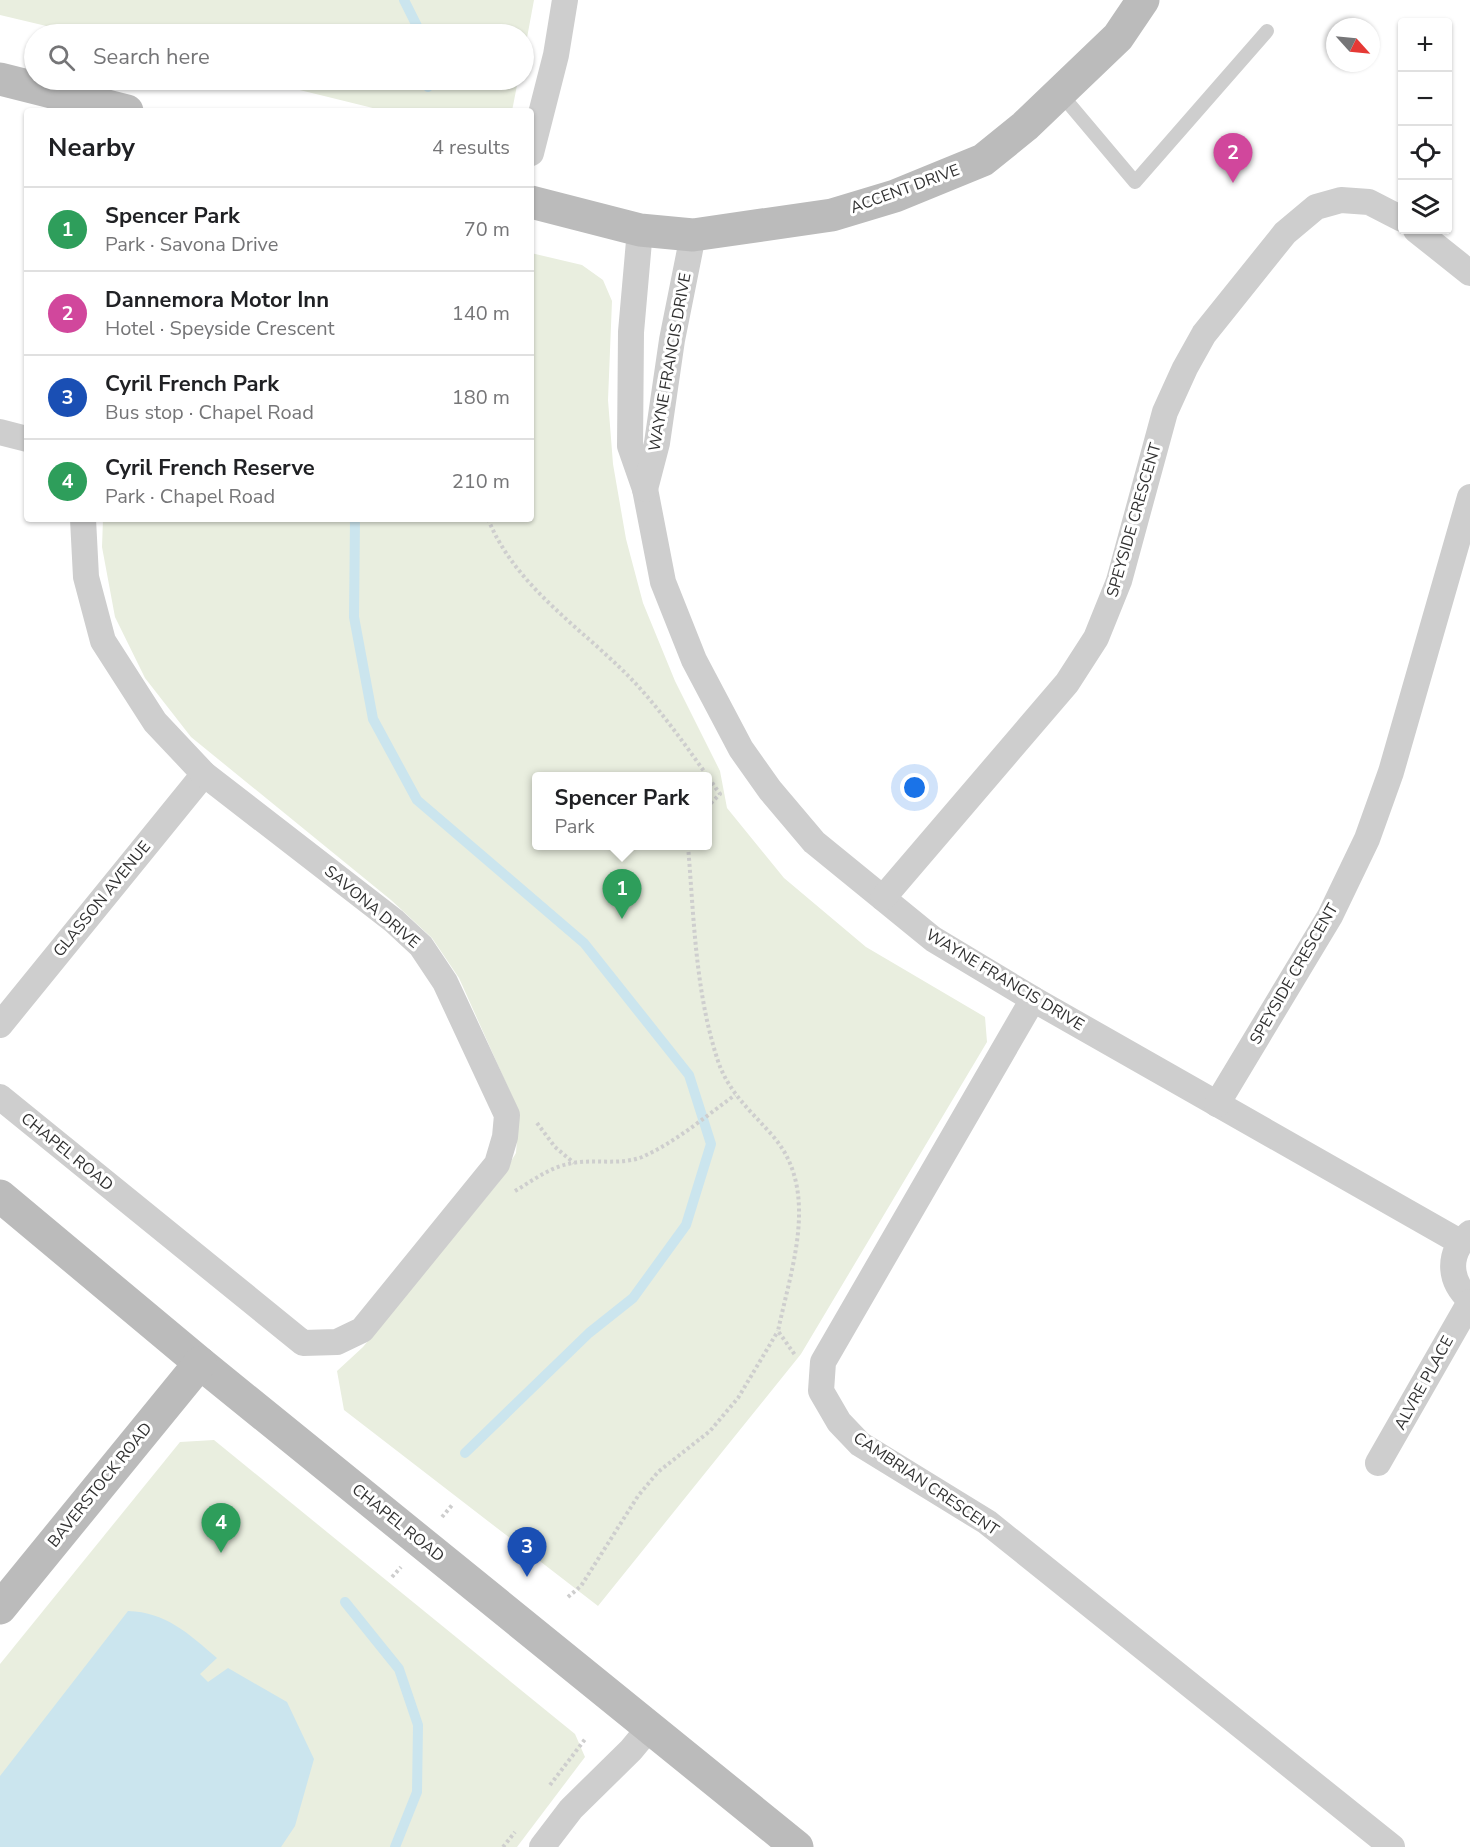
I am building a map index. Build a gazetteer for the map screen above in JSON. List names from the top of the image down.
{
  "streets": {
    "main road": ["ACCENT DRIVE", "CHAPEL ROAD", "BAVERSTOCK ROAD"],
    "street": [
      "WAYNE FRANCIS DRIVE",
      "SPEYSIDE CRESCENT",
      "GLASSON AVENUE",
      "SAVONA DRIVE",
      "ALVRE PLACE",
      "CAMBRIAN CRESCENT"
    ]
  },
  "crossings": [
    ["ACCENT DRIVE", "WAYNE FRANCIS DRIVE"],
    ["WAYNE FRANCIS DRIVE", "SPEYSIDE CRESCENT"],
    ["WAYNE FRANCIS DRIVE", "CAMBRIAN CRESCENT"],
    ["GLASSON AVENUE", "SAVONA DRIVE"],
    ["SAVONA DRIVE", "CHAPEL ROAD"],
    ["CHAPEL ROAD", "BAVERSTOCK ROAD"]
  ],
  "north": "bottom right",
  "page": {
    "map_buttons": ["+", "−"],
    "search": "Search here",
    "heading": ["Nearby", "4 results"],
    "pins": [
      "2",
      "1",
      "4",
      "3"
    ],
    "list": [
      {
        "mark": "1",
        "name": "Spencer Park",
        "note": "Park · Savona Drive",
        "value": "70 m"
      },
      {
        "mark": "2",
        "name": "Dannemora Motor Inn",
        "note": "Hotel · Speyside Crescent",
        "value": "140 m"
      },
      {
        "mark": "3",
        "name": "Cyril French Park",
        "note": "Bus stop · Chapel Road",
        "value": "180 m"
      },
      {
        "mark": "4",
        "name": "Cyril French Reserve",
        "note": "Park · Chapel Road",
        "value": "210 m"
      }
    ],
    "popup": ["Spencer Park", "Park"]
  }
}
